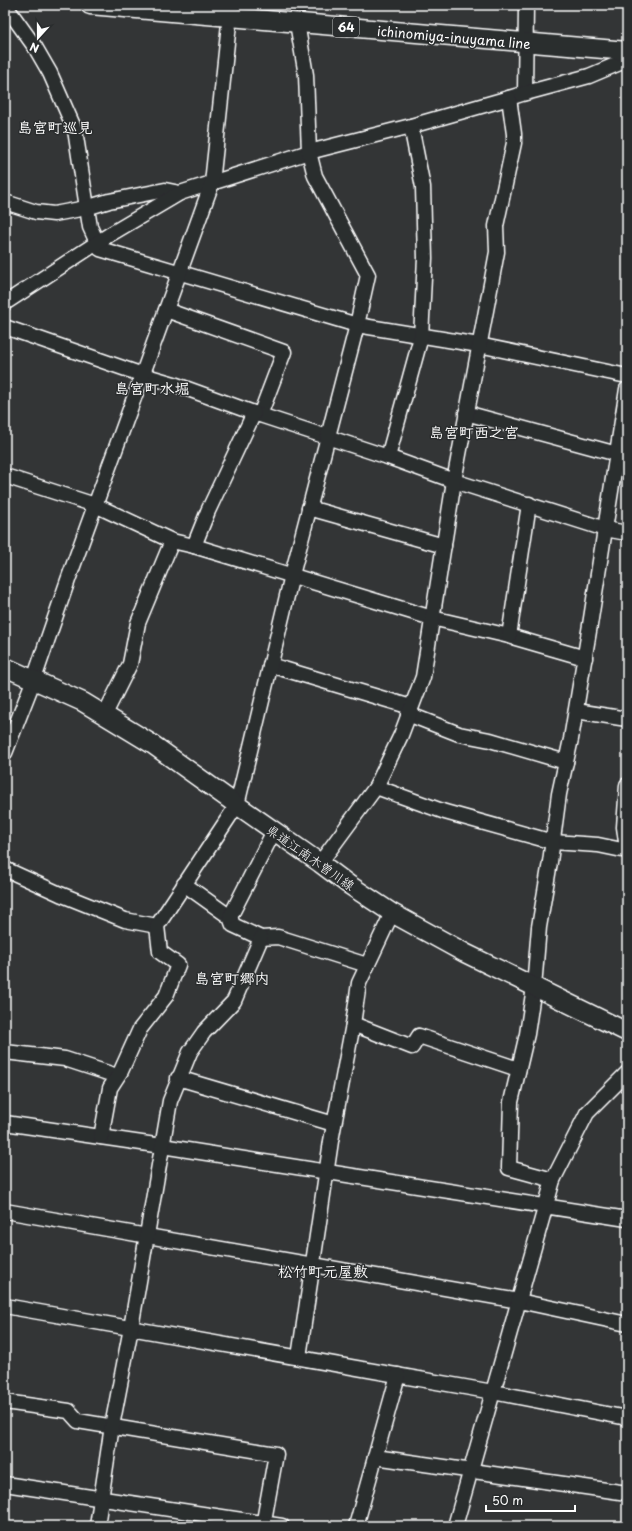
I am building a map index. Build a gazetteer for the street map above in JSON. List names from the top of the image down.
{
  "streets": {
    "main road": ["64", "ichinomiya-inuyama line", "県道江南木曽川線"]
  },
  "districts": [
    "島宮町巡見",
    "島宮町水堀",
    "島宮町西之宮",
    "島宮町郷内",
    "松竹町元屋敷"
  ],
  "scale_bar": "50 m",
  "north": "bottom"
}
